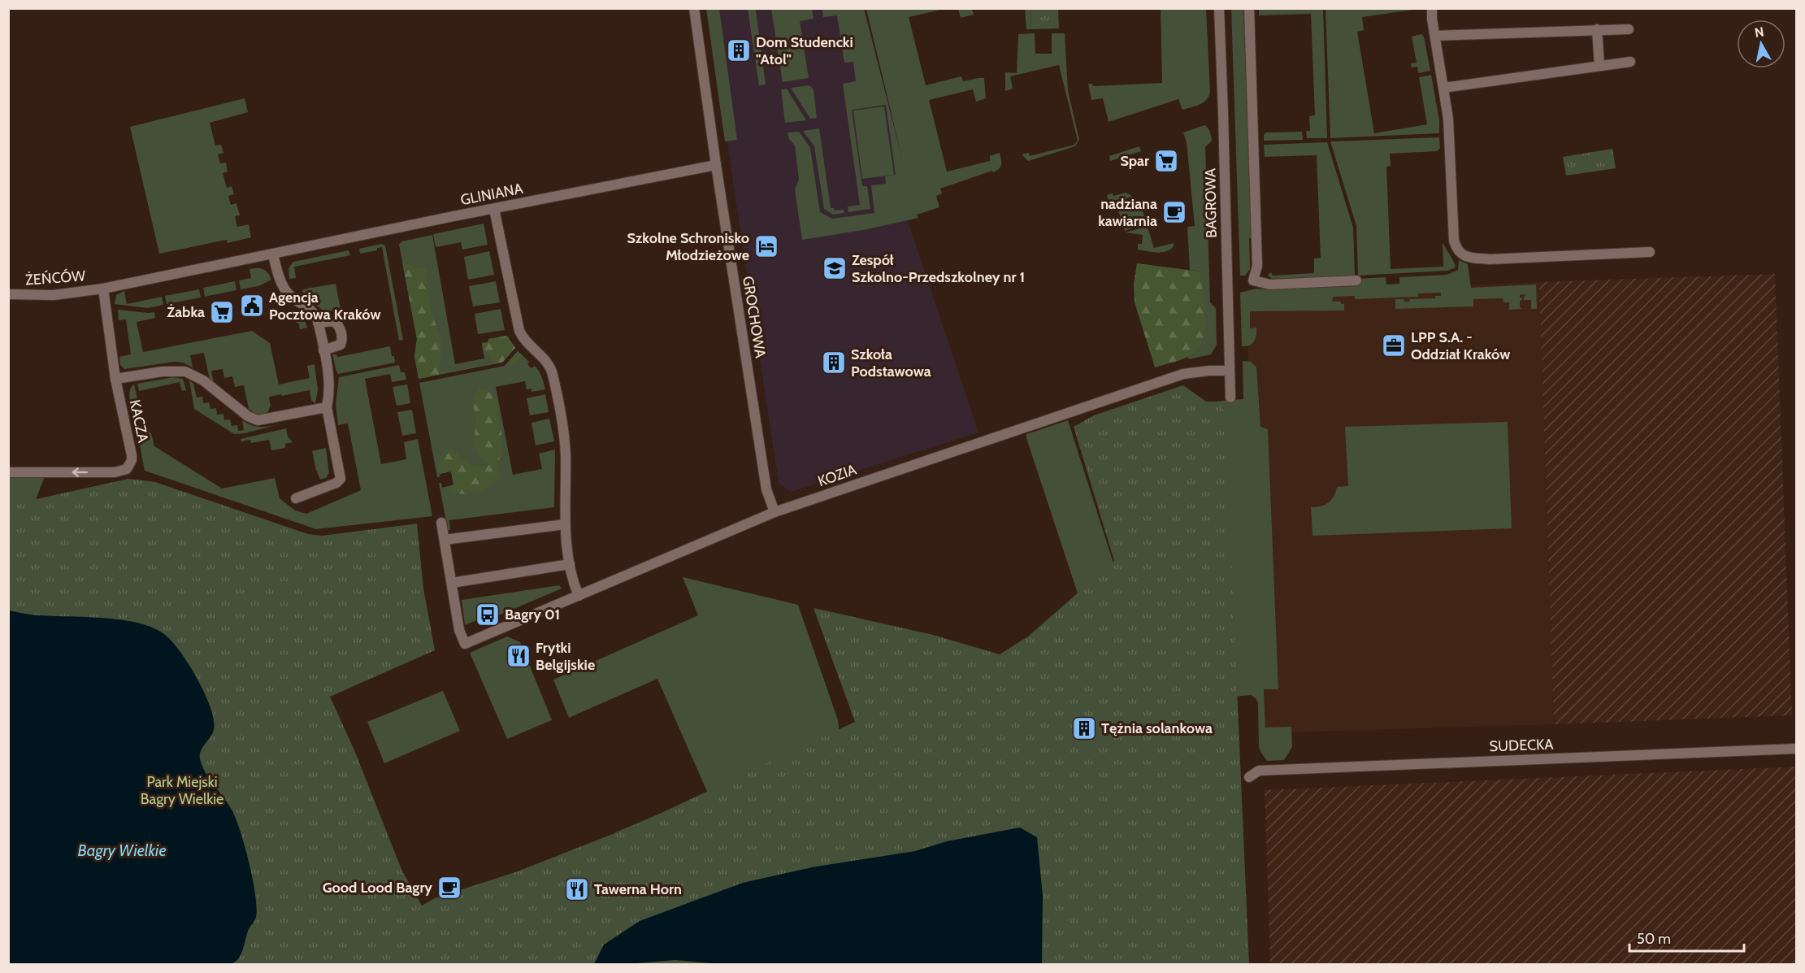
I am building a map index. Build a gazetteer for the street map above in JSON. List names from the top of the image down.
{
  "streets": {
    "street": [
      "GLINIANA",
      "BAGROWA",
      "ŻEŃCÓW",
      "GROCHOWA",
      "KACZA",
      "KOZIA",
      "SUDECKA"
    ]
  },
  "crossings": [
    ["GLINIANA", "ŻEŃCÓW"],
    ["GLINIANA", "GROCHOWA"],
    ["GLINIANA", "KACZA"],
    ["BAGROWA", "KOZIA"],
    ["ŻEŃCÓW", "KACZA"],
    ["GROCHOWA", "KOZIA"]
  ],
  "water": ["Bagry Wielkie"],
  "parks": ["Park Miejski Bagry Wielkie"],
  "places": {
    "building": ["Dom Studencki \"Atol\"", "Szkoła Podstawowa", "Tężnia solankowa"],
    "supermarket": ["Spar", "Żabka"],
    "cafe": ["nadziana kawiarnia", "Good Lood Bagry"],
    "hotel": ["Szkolne Schronisko Młodzieżowe"],
    "school or university": ["Zespół Szkolno-Przedszkolney nr 1"],
    "public building": ["Agencja Pocztowa Kraków"],
    "office": ["LPP S.A. - Oddział Kraków"],
    "bus stop": ["Bagry 01"],
    "restaurant": ["Frytki Belgijskie", "Tawerna Horn"]
  },
  "scale_bar": "50 m",
  "north": "top"
}
